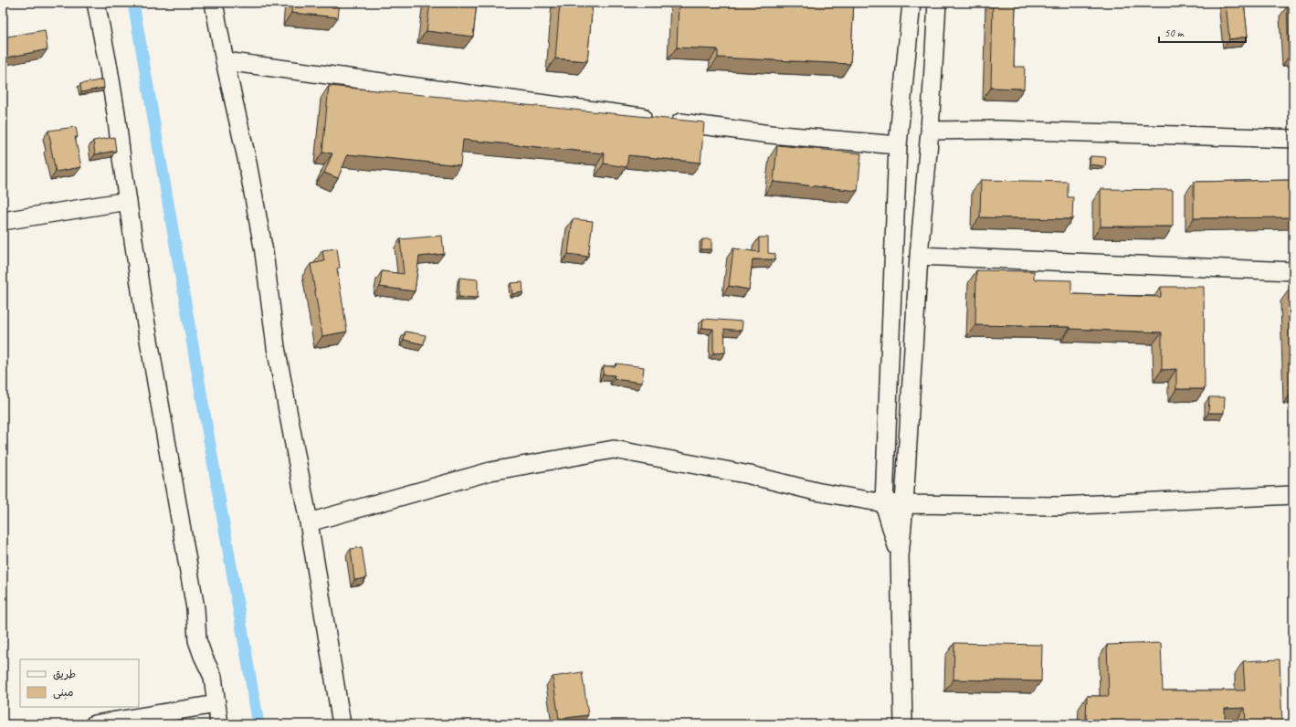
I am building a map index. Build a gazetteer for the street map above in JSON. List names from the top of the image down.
{
  "legend": ["طريق", "مبنى"],
  "scale_bar": "50 m"
}
